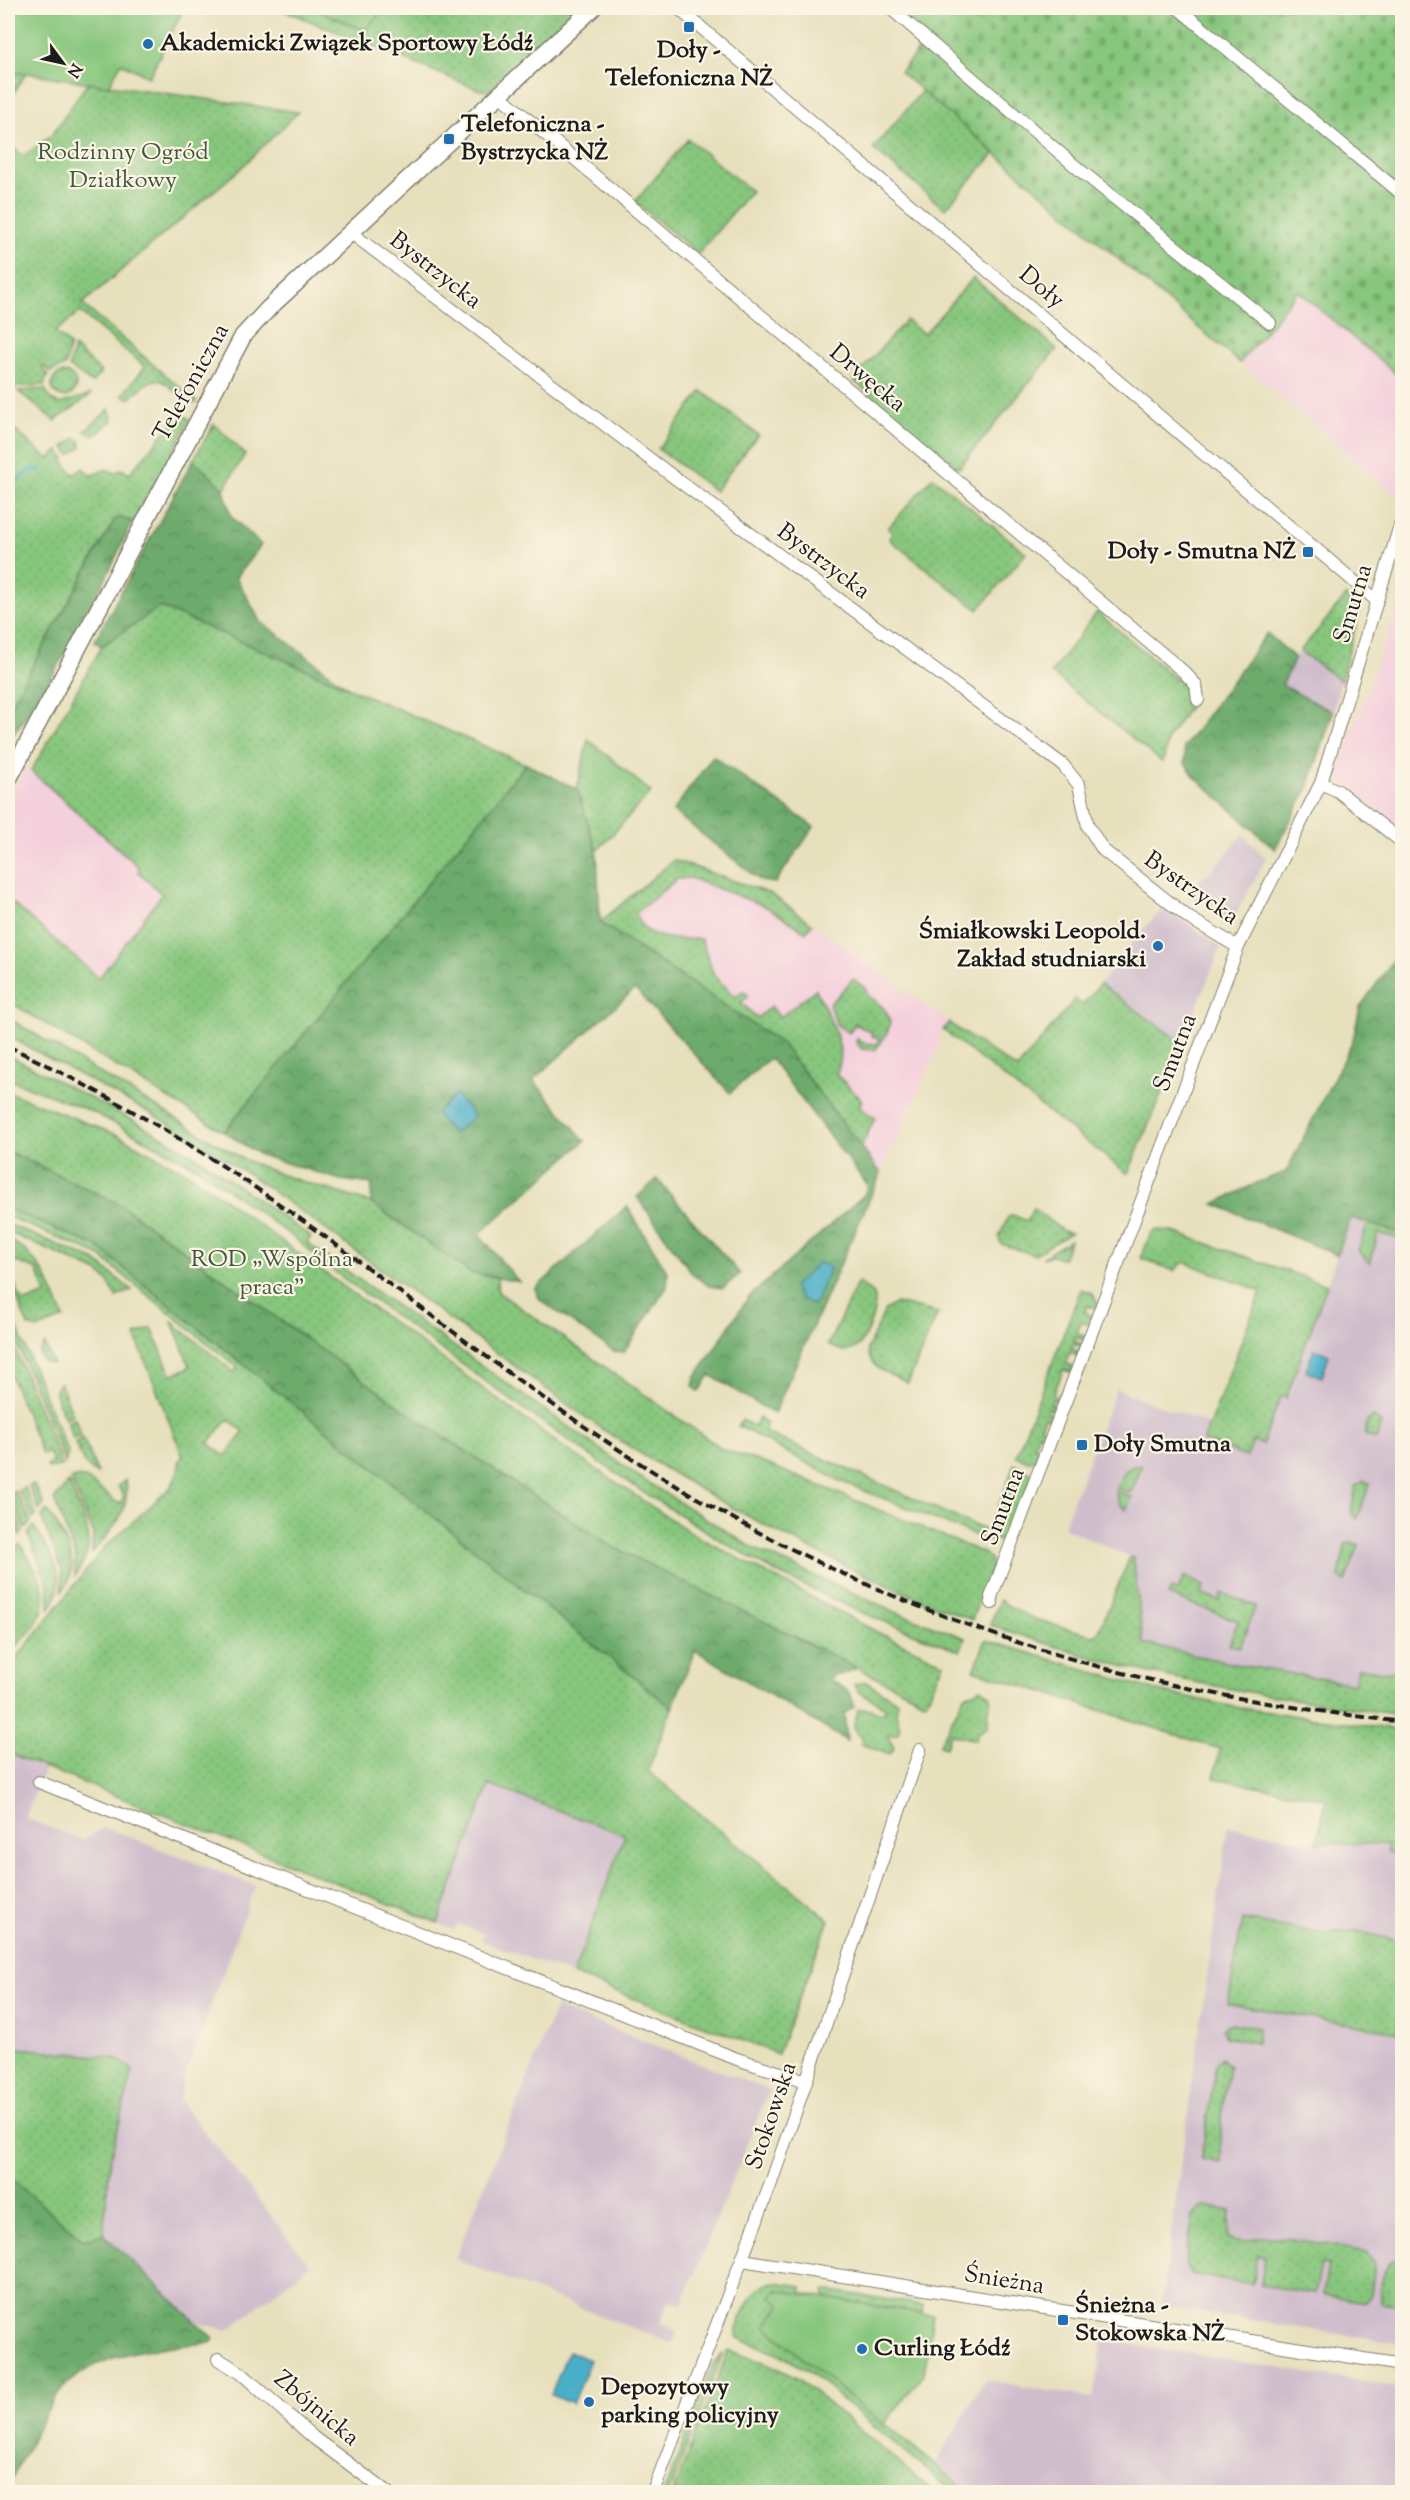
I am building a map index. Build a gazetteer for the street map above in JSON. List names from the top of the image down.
{
  "streets": {
    "street": [
      "Bystrzycka",
      "Doły",
      "Drwęcka",
      "Telefoniczna",
      "Smutna",
      "Stokowska",
      "Śnieżna",
      "Zbójnicka"
    ]
  },
  "crossings": [
    ["Bystrzycka", "Telefoniczna"],
    ["Bystrzycka", "Smutna"],
    ["Doły", "Smutna"],
    ["Drwęcka", "Telefoniczna"],
    ["Stokowska", "Śnieżna"]
  ],
  "parks": ["Rodzinny Ogród Działkowy", "ROD „Wspólna praca”"],
  "places": {
    "transit": [
      "Doły - Telefoniczna NŻ",
      "Telefoniczna - Bystrzycka NŻ",
      "Doły - Smutna NŻ",
      "Doły Smutna",
      "Śnieżna - Stokowska NŻ"
    ],
    "other": [
      "Akademicki Związek Sportowy Łódź",
      "Śmiałkowski Leopold. Zakład studniarski",
      "Curling Łódź",
      "Depozytowy parking policyjny"
    ]
  },
  "north": "bottom right"
}
